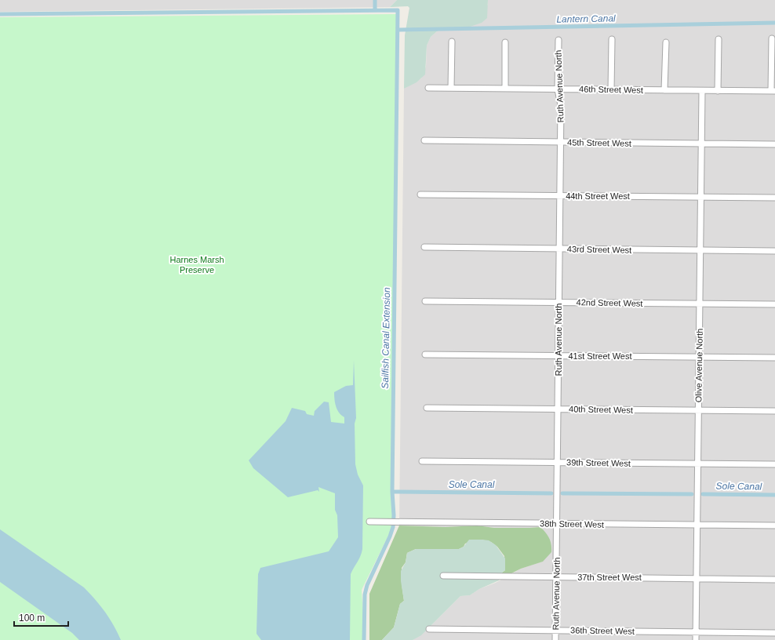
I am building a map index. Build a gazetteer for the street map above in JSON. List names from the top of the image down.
{
  "streets": {
    "street": [
      "Ruth Avenue North",
      "46th Street West",
      "45th Street West",
      "44th Street West",
      "43rd Street West",
      "42nd Street West",
      "41st Street West",
      "Olive Avenue North",
      "40th Street West",
      "39th Street West",
      "38th Street West",
      "37th Street West",
      "36th Street West"
    ]
  },
  "crossings": [
    ["Ruth Avenue North", "46th Street West"],
    ["Ruth Avenue North", "45th Street West"],
    ["Ruth Avenue North", "44th Street West"],
    ["Ruth Avenue North", "43rd Street West"],
    ["Ruth Avenue North", "42nd Street West"],
    ["Ruth Avenue North", "41st Street West"],
    ["Ruth Avenue North", "40th Street West"],
    ["Ruth Avenue North", "39th Street West"],
    ["Ruth Avenue North", "38th Street West"],
    ["Ruth Avenue North", "37th Street West"],
    ["Ruth Avenue North", "36th Street West"],
    ["46th Street West", "Olive Avenue North"],
    ["45th Street West", "Olive Avenue North"],
    ["44th Street West", "Olive Avenue North"],
    ["43rd Street West", "Olive Avenue North"],
    ["42nd Street West", "Olive Avenue North"],
    ["41st Street West", "Olive Avenue North"],
    ["Olive Avenue North", "40th Street West"],
    ["Olive Avenue North", "39th Street West"],
    ["Olive Avenue North", "38th Street West"],
    ["Olive Avenue North", "37th Street West"],
    ["Olive Avenue North", "36th Street West"]
  ],
  "water": ["Lantern Canal", "Sailfish Canal Extension", "Sole Canal"],
  "parks": ["Harnes Marsh Preserve"],
  "scale_bar": "100 m"
}
